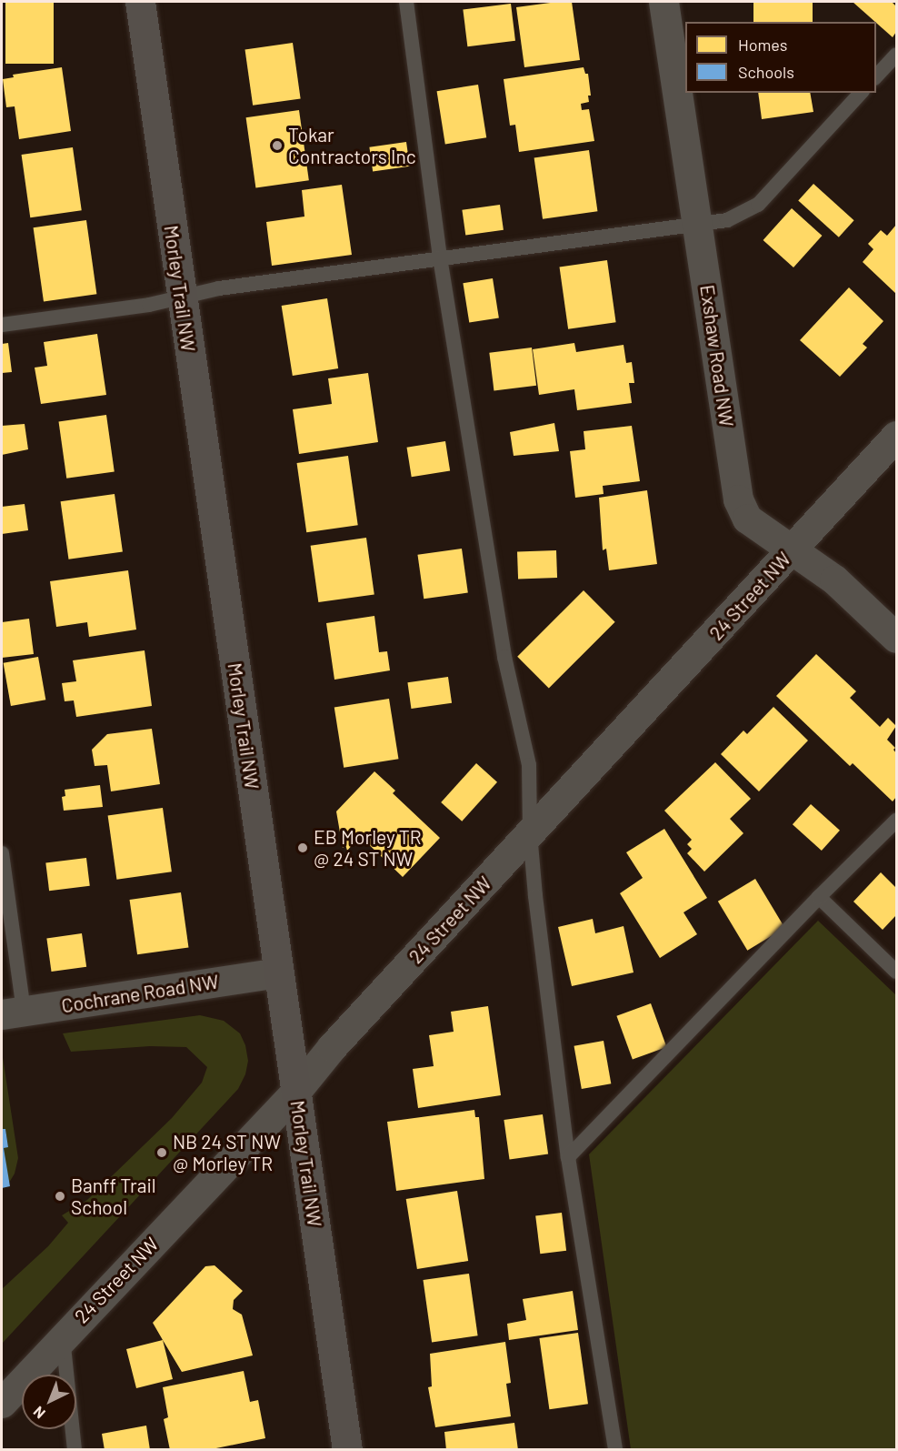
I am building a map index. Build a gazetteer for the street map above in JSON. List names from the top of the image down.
{
  "streets": {
    "street": [
      "Morley Trail NW",
      "Exshaw Road NW",
      "24 Street NW",
      "Cochrane Road NW"
    ]
  },
  "crossings": [
    ["Morley Trail NW", "24 Street NW"],
    ["Morley Trail NW", "Cochrane Road NW"],
    ["Exshaw Road NW", "24 Street NW"]
  ],
  "places": [
    "Tokar Contractors Inc",
    "EB Morley TR @ 24 ST NW",
    "NB 24 ST NW @ Morley TR",
    "Banff Trail School"
  ],
  "legend": ["Homes", "Schools"],
  "north": "bottom left"
}
